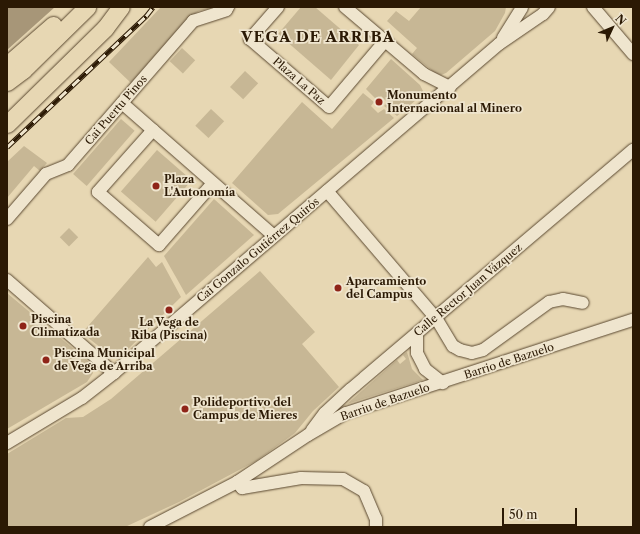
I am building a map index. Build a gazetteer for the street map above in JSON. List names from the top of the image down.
{
  "streets": {
    "street": [
      "Plaza La Paz",
      "Cai Puertu Pinos",
      "Cai Gonzalo Gutiérrez Quirós",
      "Calle Rector Juan Vázquez",
      "Barrio de Bazuelo",
      "Barriu de Bazuelo"
    ]
  },
  "crossings": [
    ["Calle Rector Juan Vázquez", "Barriu de Bazuelo"],
    ["Barrio de Bazuelo", "Barriu de Bazuelo"]
  ],
  "districts": ["VEGA DE ARRIBA"],
  "places": [
    "Monumento Internacional al Minero",
    "Plaza L'Autonomía",
    "Aparcamiento del Campus",
    "La Vega de Riba (Piscina)",
    "Piscina Climatizada",
    "Piscina Municipal de Vega de Arriba",
    "Polideportivo del Campus de Mieres"
  ],
  "scale_bar": "50 m",
  "north": "top right"
}
